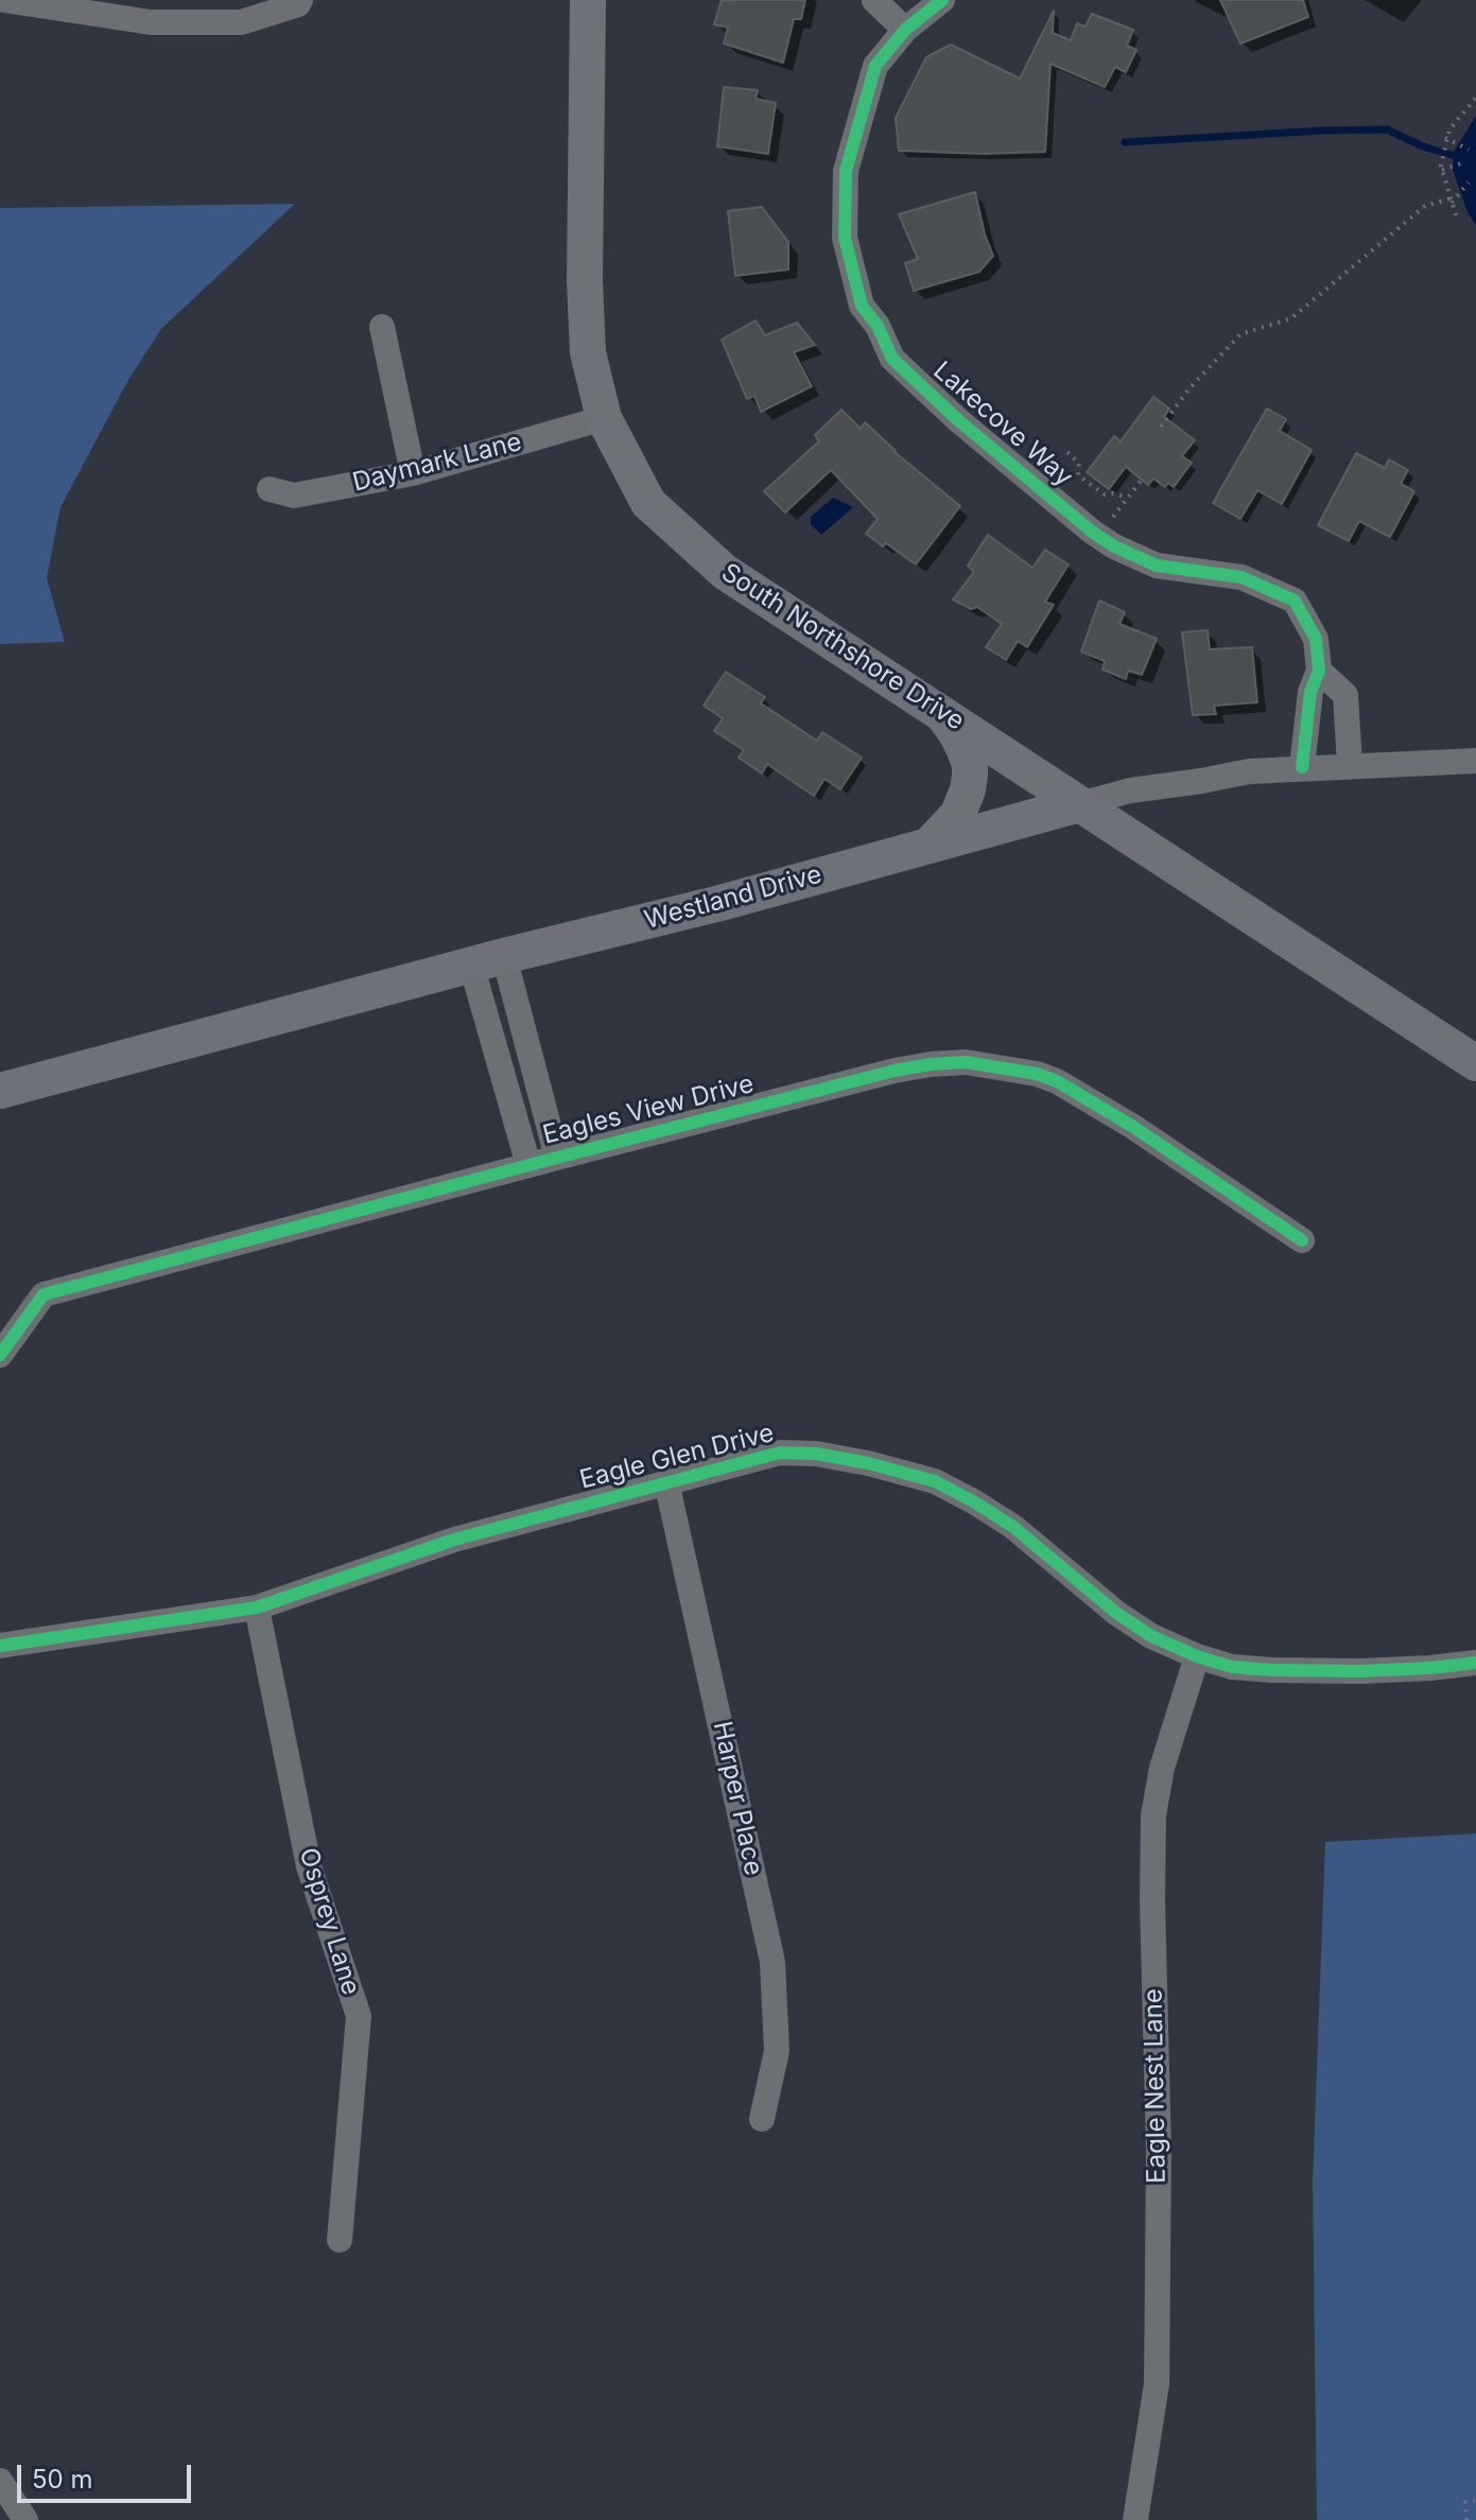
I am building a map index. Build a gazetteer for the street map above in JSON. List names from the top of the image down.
{
  "streets": {
    "main road": ["South Northshore Drive", "Westland Drive"],
    "street": [
      "Lakecove Way",
      "Daymark Lane",
      "Eagles View Drive",
      "Eagle Glen Drive",
      "Harper Place",
      "Osprey Lane",
      "Eagle Nest Lane"
    ]
  },
  "crossings": [
    ["Lakecove Way", "Westland Drive"],
    ["Daymark Lane", "South Northshore Drive"],
    ["South Northshore Drive", "Westland Drive"],
    ["Eagle Glen Drive", "Harper Place"],
    ["Eagle Glen Drive", "Osprey Lane"],
    ["Eagle Glen Drive", "Eagle Nest Lane"]
  ],
  "scale_bar": "50 m"
}
